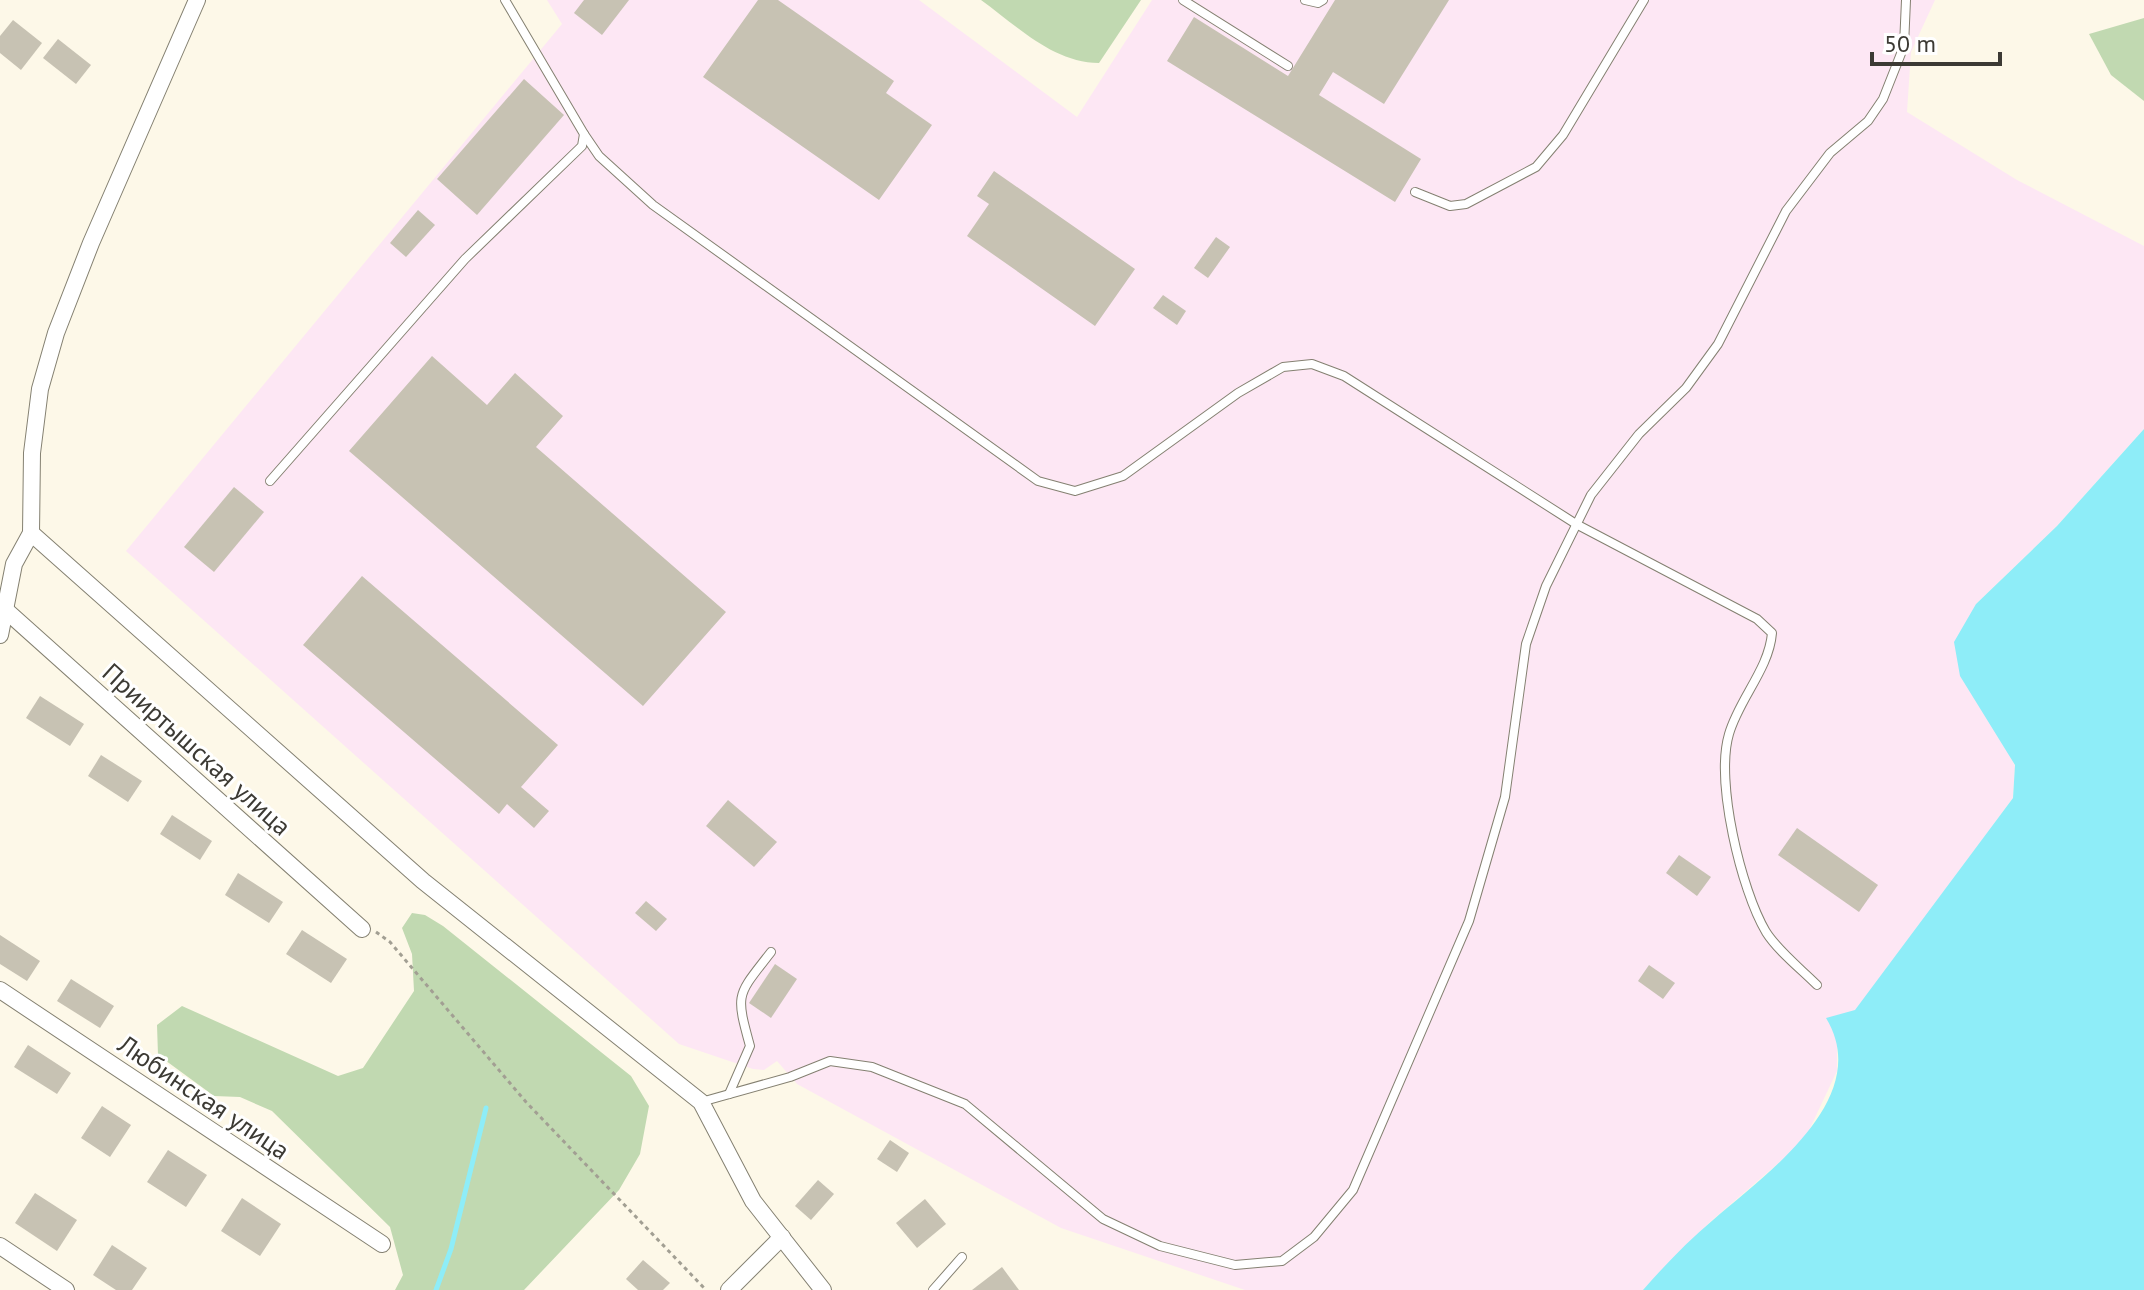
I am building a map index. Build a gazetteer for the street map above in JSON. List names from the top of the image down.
{
  "streets": {
    "street": ["Прииртышская улица", "Любинская улица"]
  },
  "scale_bar": "50 m"
}
